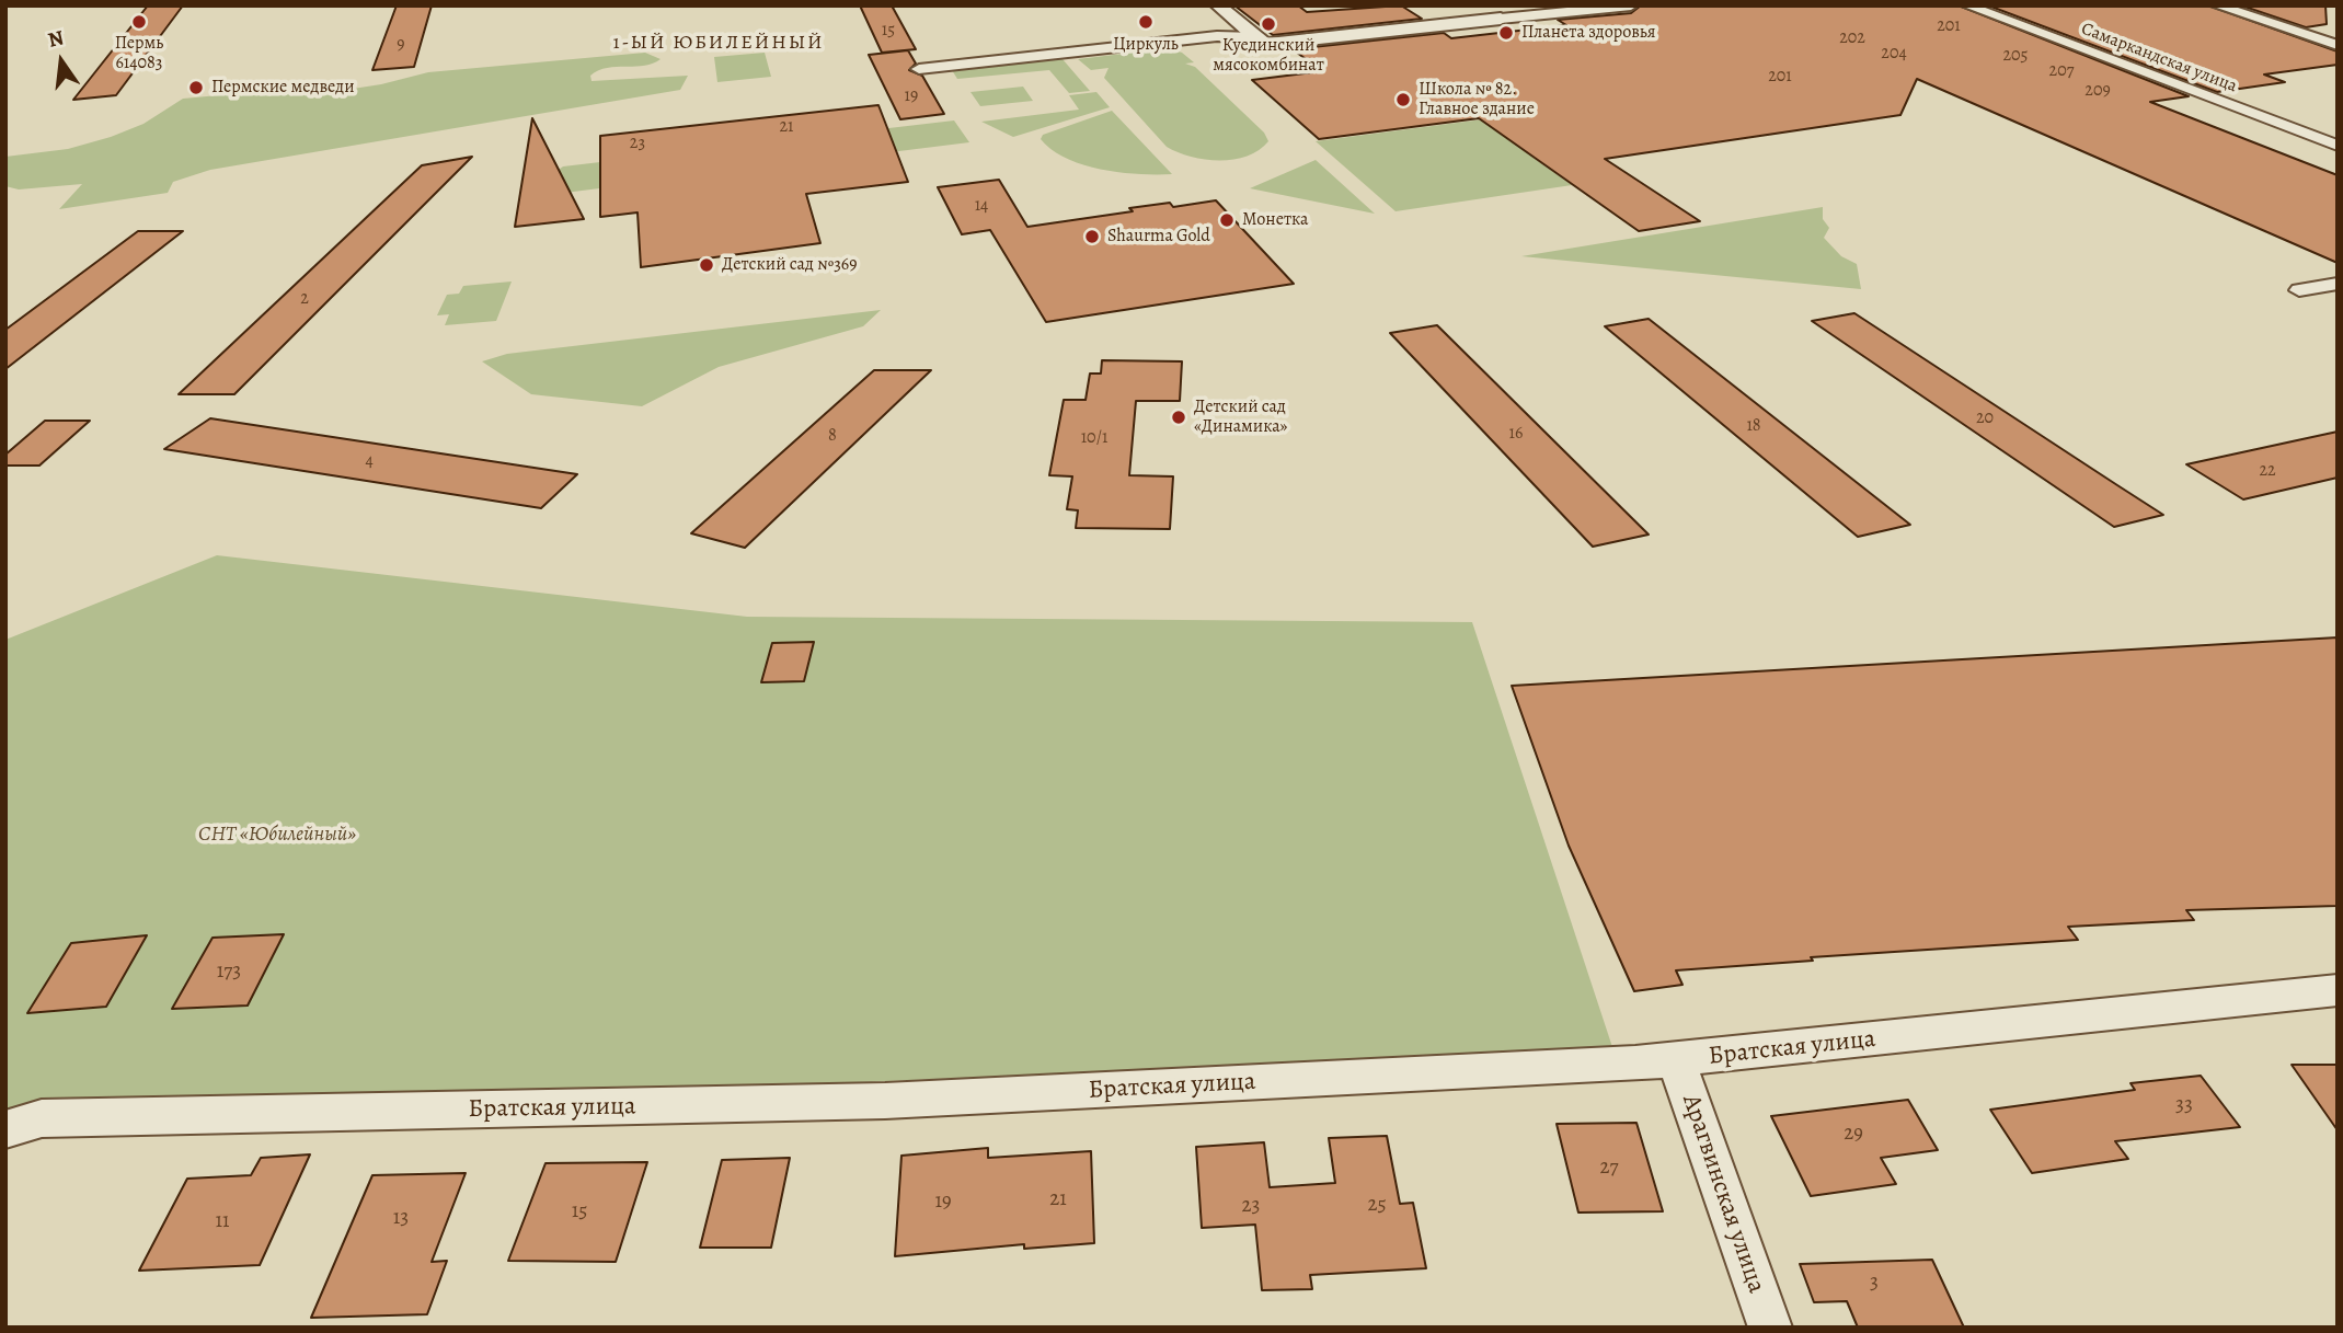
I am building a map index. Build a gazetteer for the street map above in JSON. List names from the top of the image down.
{
  "streets": {
    "street": ["Самаркандская улица", "Братская улица", "Арагвинская улица"]
  },
  "crossings": [
    ["Братская улица", "Арагвинская улица"]
  ],
  "districts": ["1-ЫЙ ЮБИЛЕЙНЫЙ"],
  "parks": ["СНТ «Юбилейный»"],
  "places": [
    "Пермь 614083",
    "Циркуль",
    "Куединский мясокомбинат",
    "Планета здоровья",
    "Пермские медведи",
    "Школа № 82. Главное здание",
    "Монетка",
    "Shaurma Gold",
    "Детский сад №369",
    "Детский сад «Динамика»"
  ],
  "house_numbers": [
    "201",
    "15",
    "202",
    "9",
    "204",
    "205",
    "207",
    "201",
    "209",
    "19",
    "21",
    "23",
    "14",
    "2",
    "20",
    "18",
    "16",
    "8",
    "10/1",
    "4",
    "22",
    "173",
    "33",
    "29",
    "27",
    "21",
    "19",
    "25",
    "23",
    "15",
    "13",
    "11",
    "3"
  ],
  "north": "top"
}
